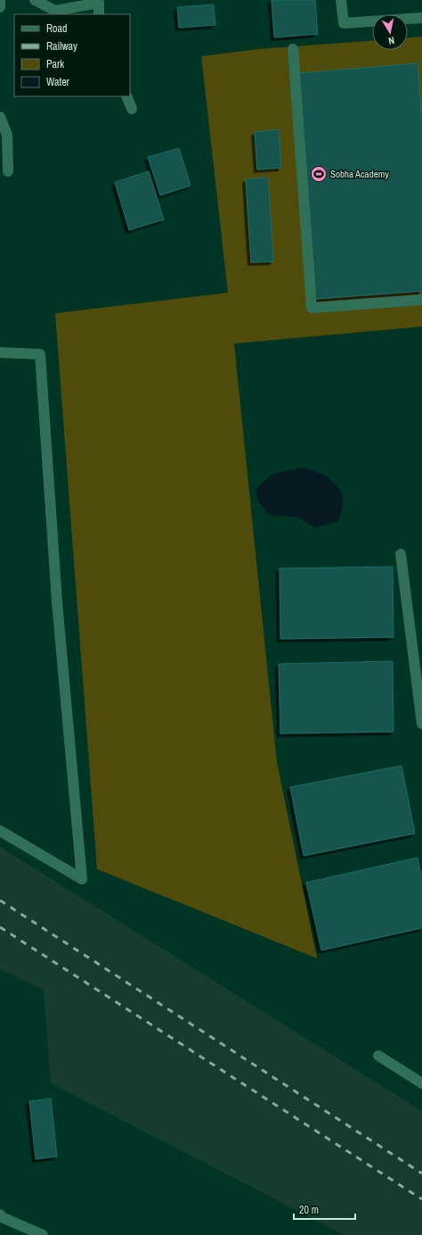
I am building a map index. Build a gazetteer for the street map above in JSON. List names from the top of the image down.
{
  "places": {
    "sports": ["Sobha Academy"]
  },
  "legend": [
    "Road",
    "Railway",
    "Park",
    "Water"
  ],
  "scale_bar": "20 m",
  "north": "bottom"
}
